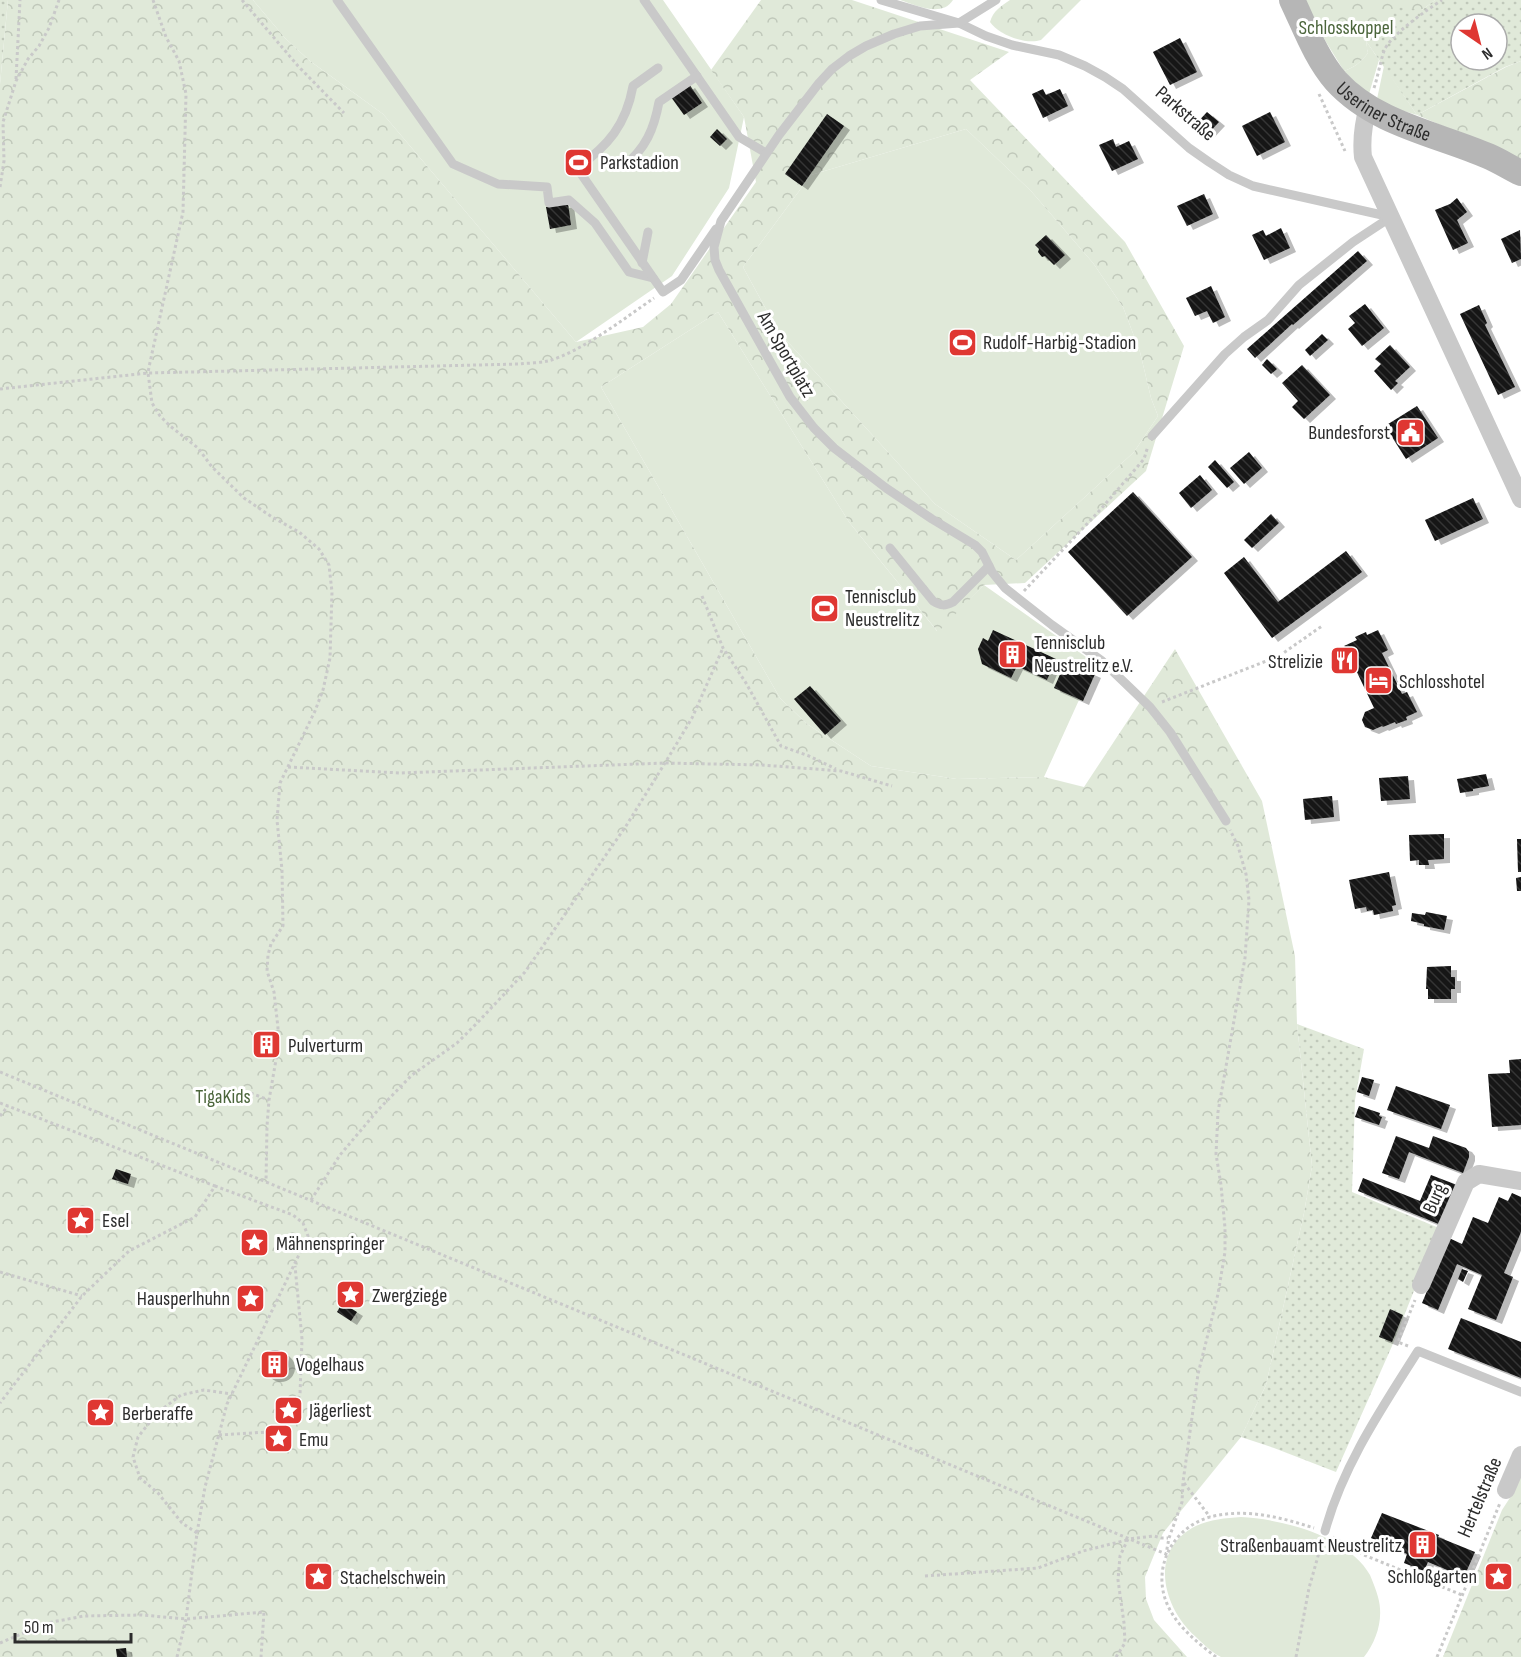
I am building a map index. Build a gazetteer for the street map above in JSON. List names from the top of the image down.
{
  "streets": {
    "main road": ["Useriner Straße"],
    "street": ["Burg", "Hertelstraße"],
    "lane": ["Parkstraße", "Am Sportplatz"]
  },
  "crossings": [
    ["Parkstraße", "Am Sportplatz"]
  ],
  "parks": ["Schlosskoppel", "TigaKids"],
  "places": {
    "sports": ["Parkstadion", "Rudolf-Harbig-Stadion", "Tennisclub Neustrelitz"],
    "public building": ["Bundesforst"],
    "building": [
      "Tennisclub Neustrelitz e.V.",
      "Pulverturm",
      "Vogelhaus",
      "Straßenbauamt Neustrelitz"
    ],
    "restaurant": ["Strelizie"],
    "hotel": ["Schlosshotel"],
    "place": [
      "Esel",
      "Mähnenspringer",
      "Zwergziege",
      "Hausperlhuhn",
      "Jägerliest",
      "Berberaffe",
      "Emu",
      "Schloßgarten",
      "Stachelschwein"
    ]
  },
  "scale_bar": "50 m",
  "north": "bottom right"
}
